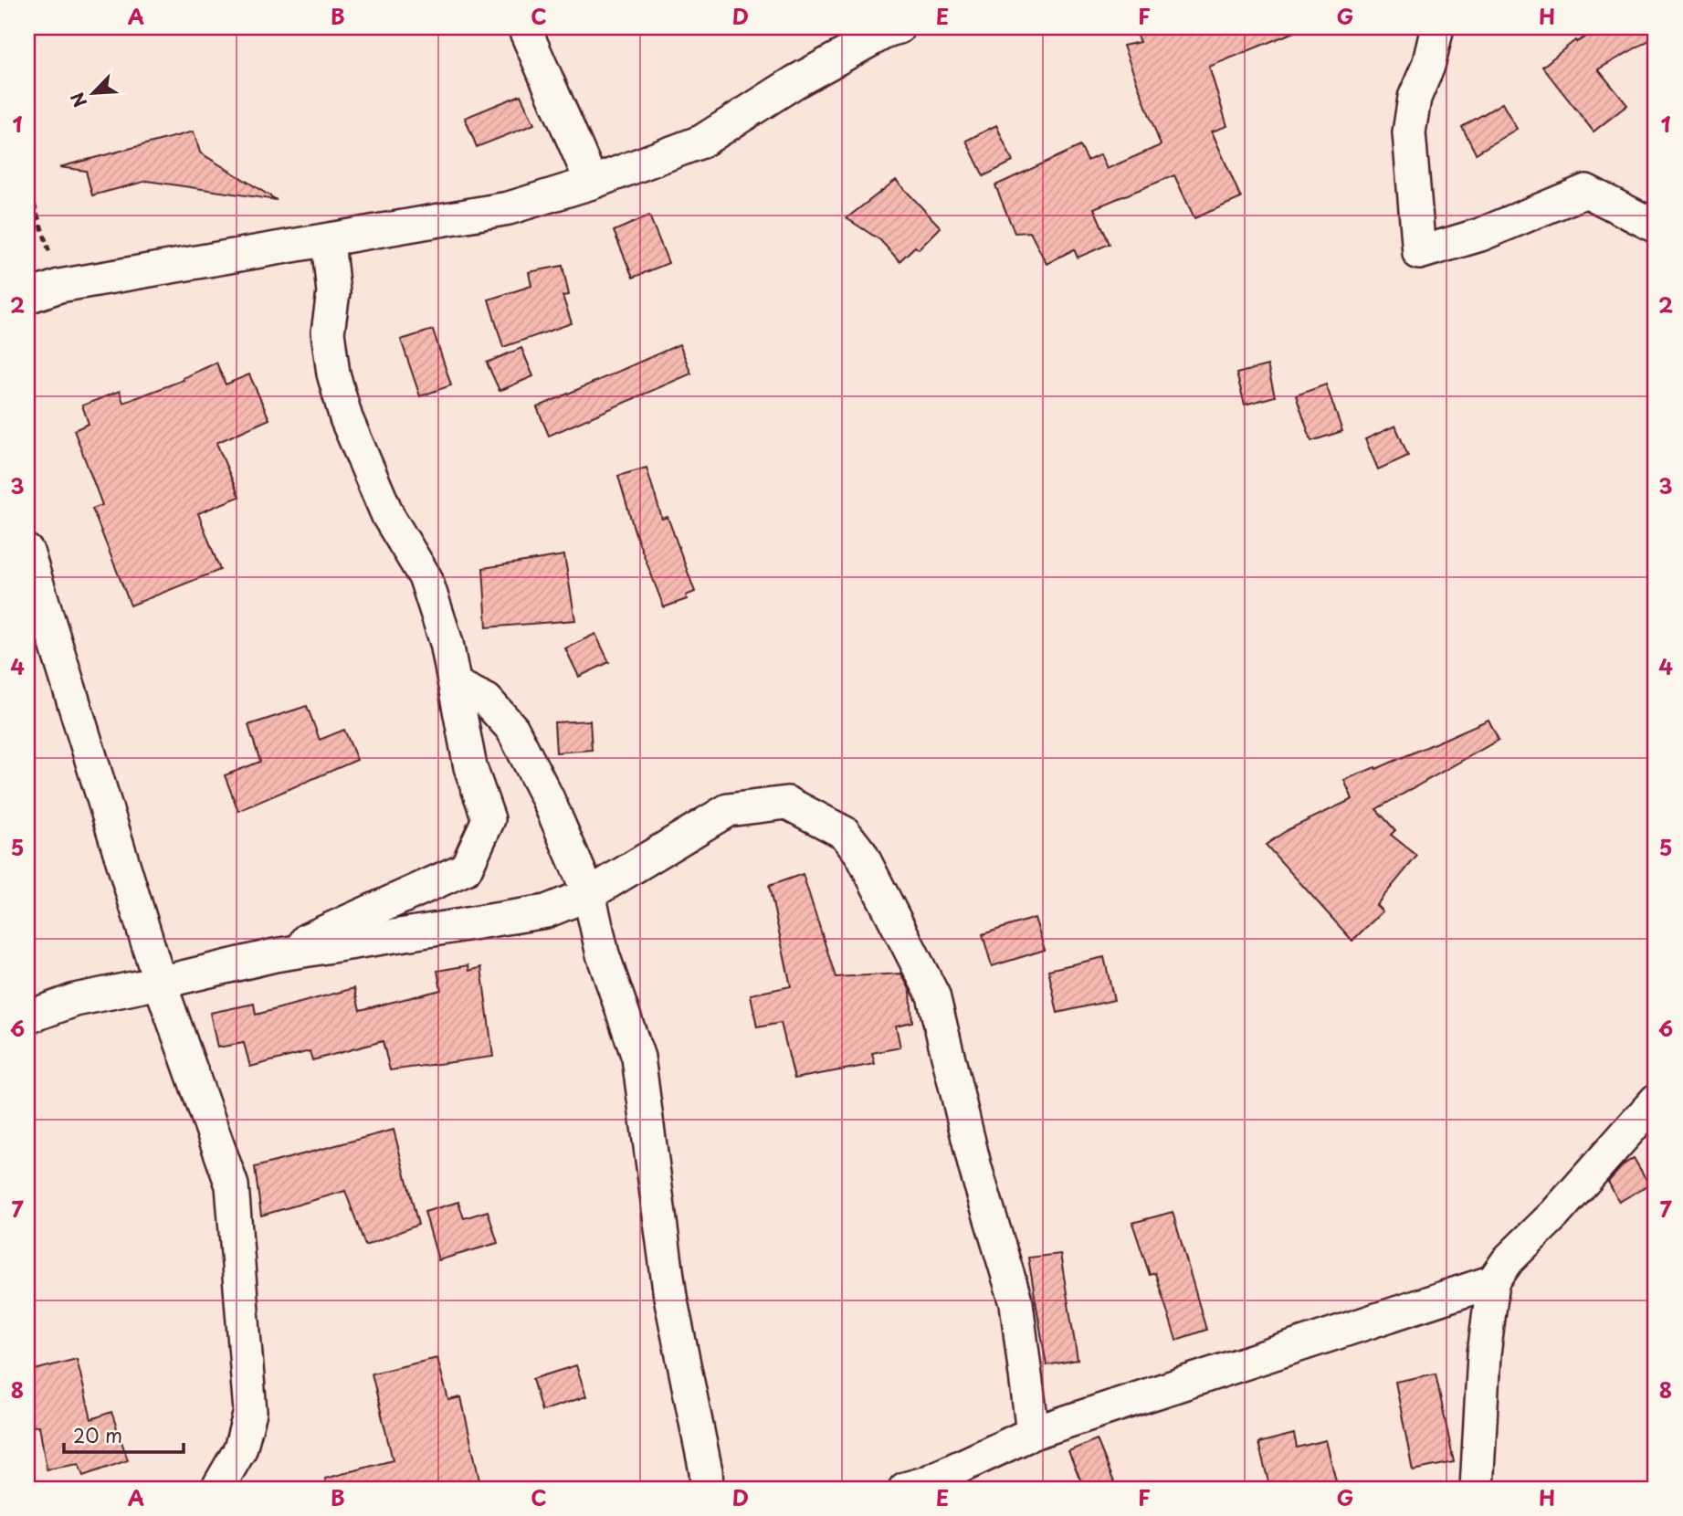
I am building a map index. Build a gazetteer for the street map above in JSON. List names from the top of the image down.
{
  "scale_bar": "20 m",
  "north": "bottom left",
  "grid": {
    "columns": [
      "A",
      "B",
      "C",
      "D",
      "E",
      "F",
      "G",
      "H"
    ],
    "rows": [
      "1",
      "2",
      "3",
      "4",
      "5",
      "6",
      "7",
      "8"
    ]
  }
}
